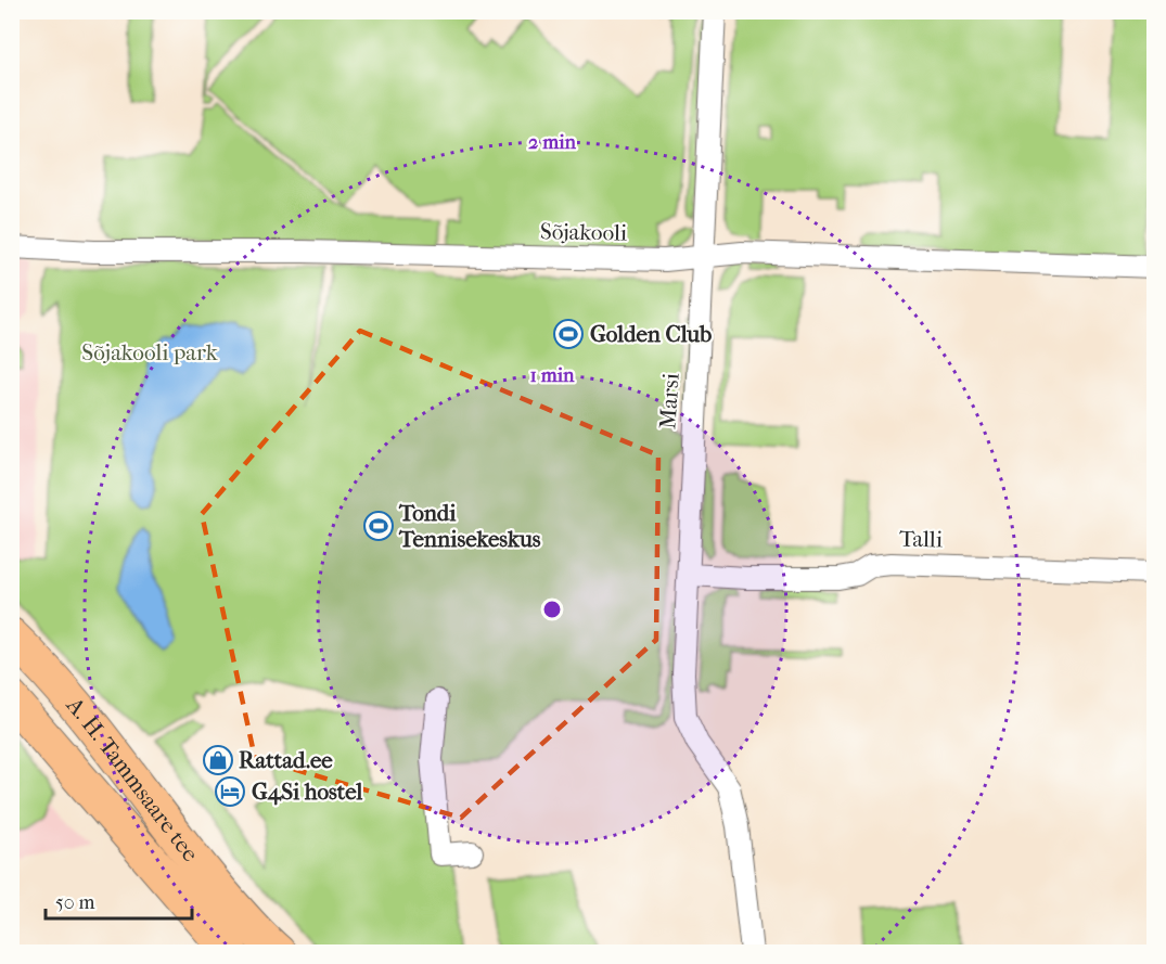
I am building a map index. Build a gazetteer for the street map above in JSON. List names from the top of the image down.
{
  "streets": {
    "main road": ["A. H. Tammsaare tee"],
    "street": ["Sõjakooli", "Marsi", "Talli"]
  },
  "crossings": [
    ["Sõjakooli", "Marsi"],
    ["Marsi", "Talli"]
  ],
  "parks": ["Sõjakooli park"],
  "places": {
    "sports": ["Golden Club", "Tondi Tennisekeskus"],
    "shop": ["Rattad.ee"],
    "hotel": ["G4Si hostel"]
  },
  "scale_bar": "50 m",
  "rings": ["2 min", "1 min"]
}
